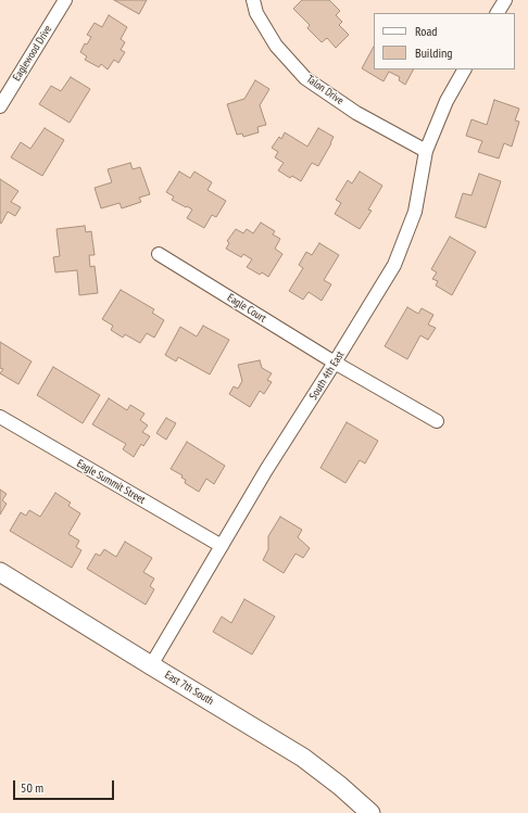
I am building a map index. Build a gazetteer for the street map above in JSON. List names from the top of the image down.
{
  "streets": {
    "street": [
      "Eaglewood Drive",
      "Talon Drive",
      "Eagle Court",
      "South 4th East",
      "Eagle Summit Street",
      "East 7th South"
    ]
  },
  "crossings": [
    ["Talon Drive", "South 4th East"],
    ["Eagle Court", "South 4th East"],
    ["South 4th East", "Eagle Summit Street"],
    ["South 4th East", "East 7th South"]
  ],
  "legend": ["Road", "Building"],
  "scale_bar": "50 m"
}
